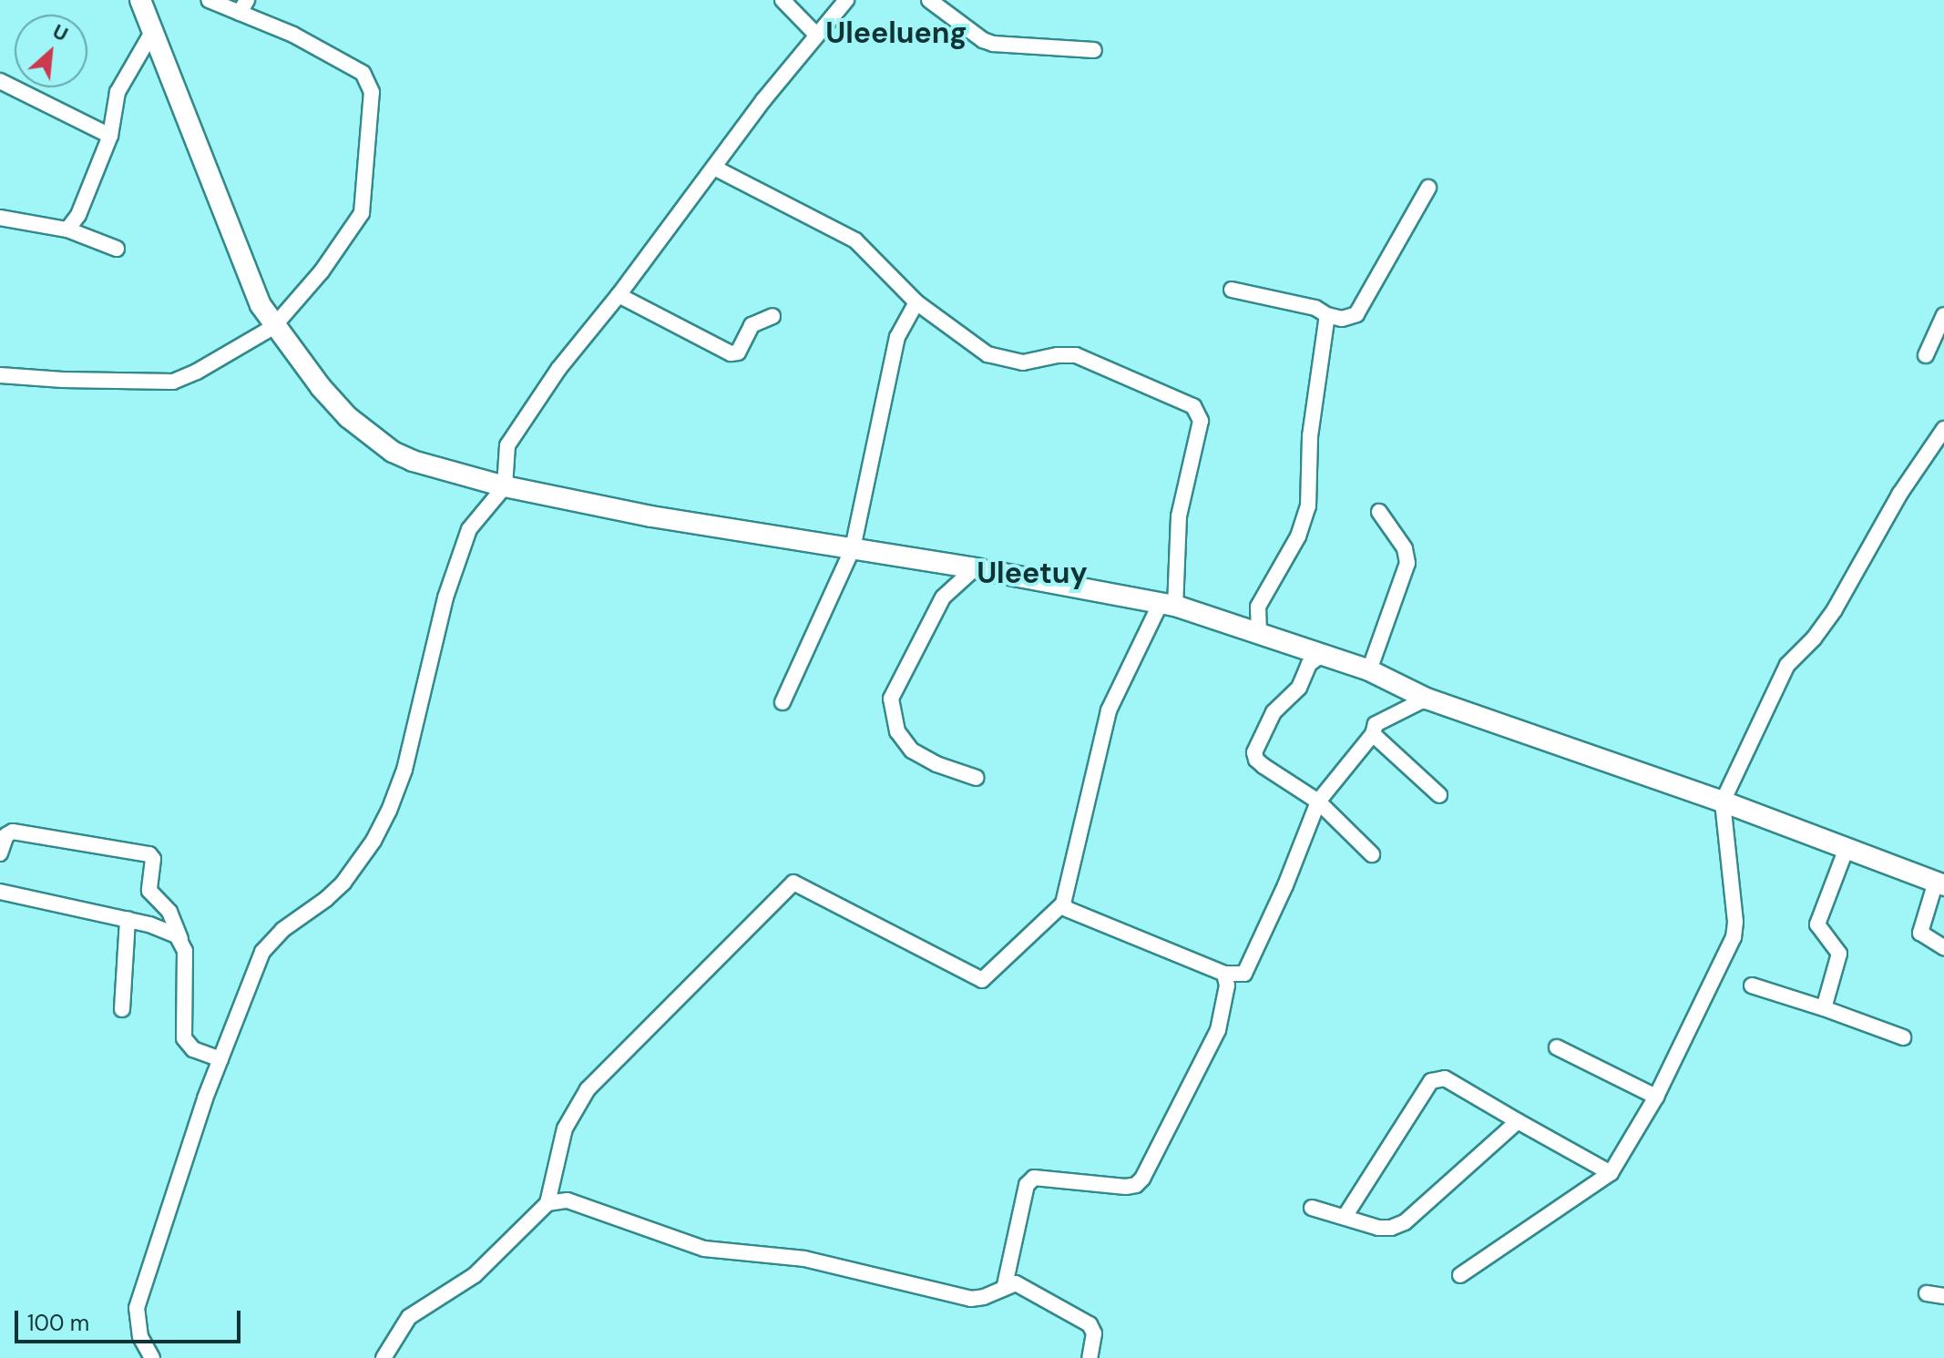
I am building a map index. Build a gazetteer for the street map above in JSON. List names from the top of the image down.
{
  "districts": ["Uleelueng", "Uleetuy"],
  "scale_bar": "100 m",
  "north": "top right"
}
